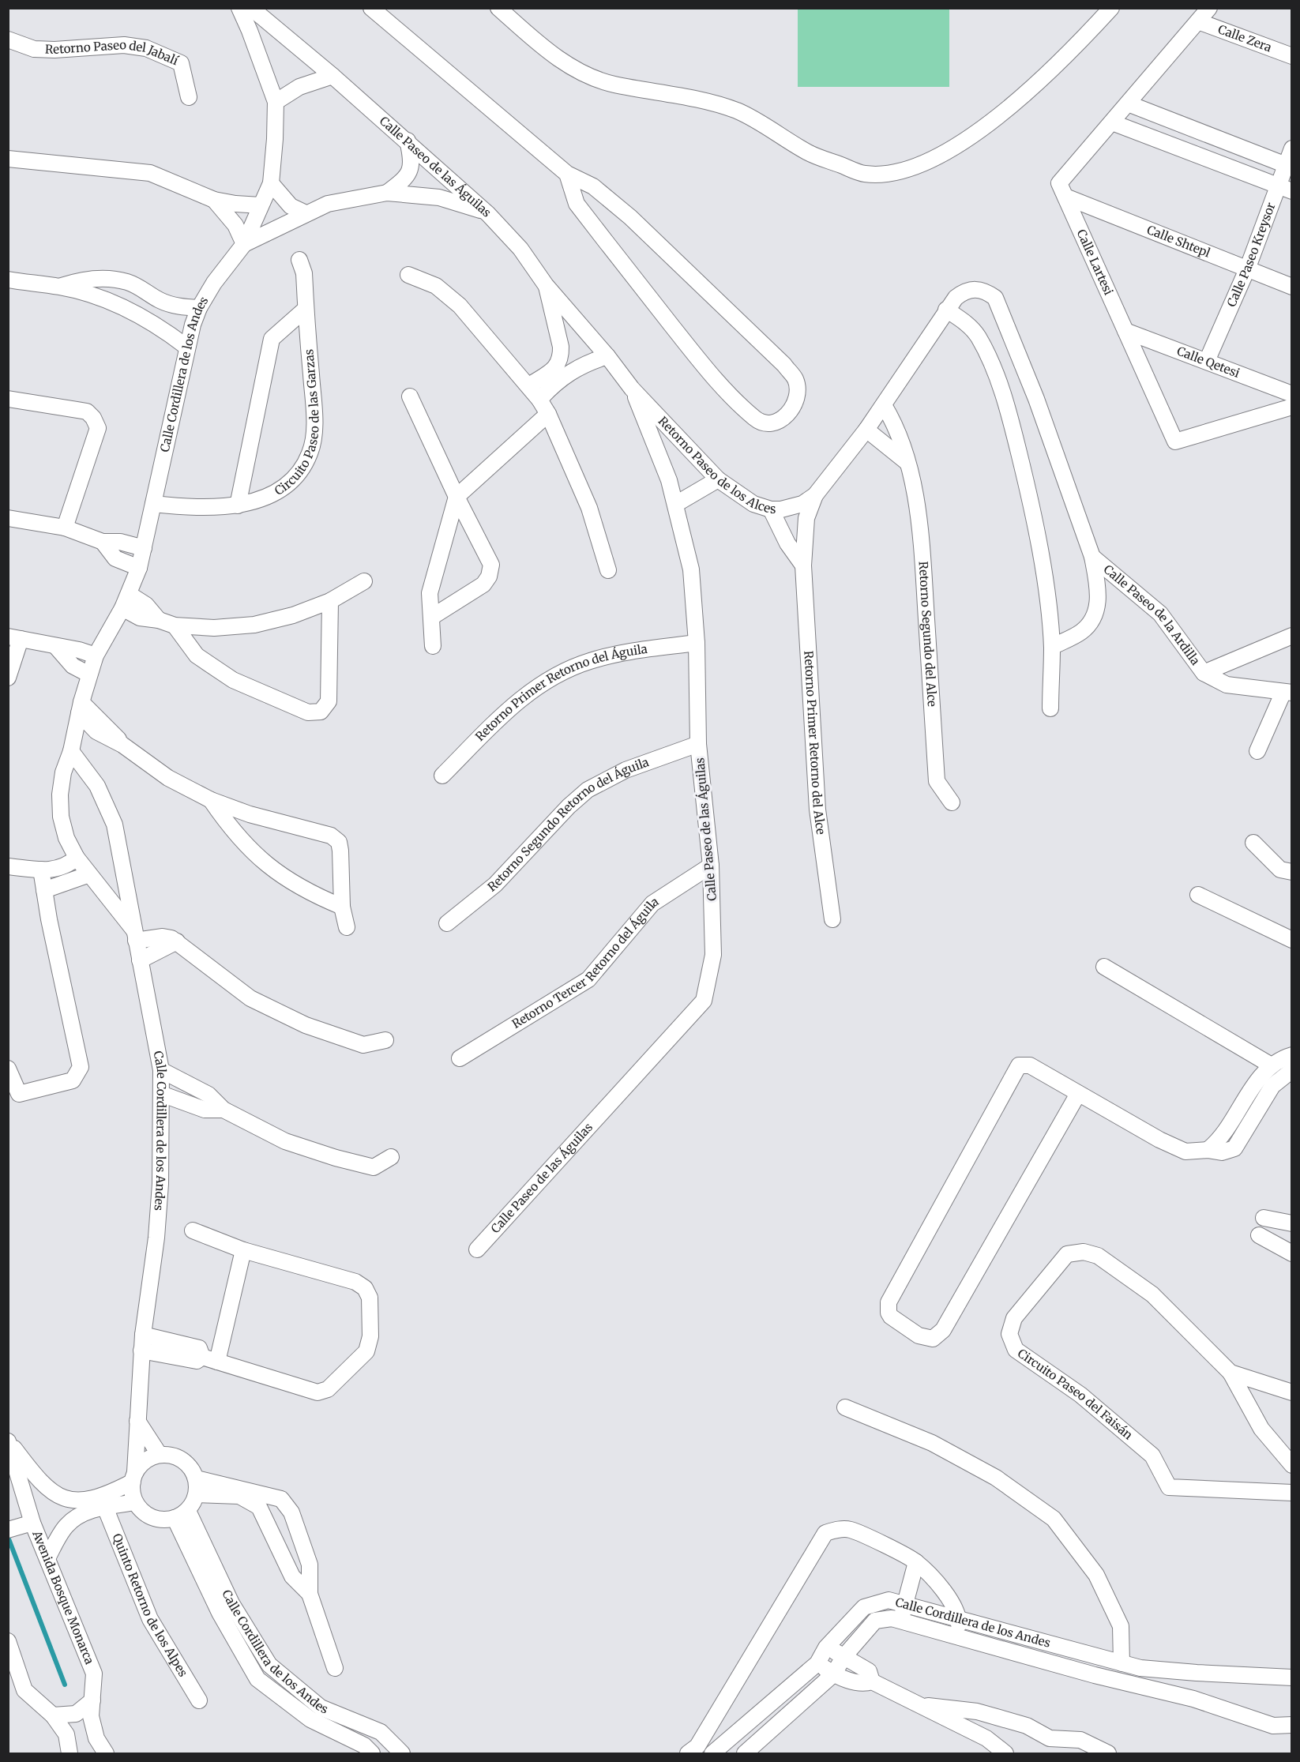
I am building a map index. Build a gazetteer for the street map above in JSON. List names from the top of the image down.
{
  "streets": {
    "street": [
      "Calle Zera",
      "Retorno Paseo del Jabalí",
      "Calle Paseo de las Águilas",
      "Calle Shtepl",
      "Calle Paseo Kreysor",
      "Calle Lartesi",
      "Calle Qetesi",
      "Calle Cordillera de los Andes",
      "Circuito Paseo de las Garzas",
      "Retorno Paseo de los Alces",
      "Calle Paseo de la Ardilla",
      "Retorno Segundo del Alce",
      "Retorno Primer Retorno del Águila",
      "Retorno Primer Retorno del Alce",
      "Retorno Segundo Retorno del Águila",
      "Retorno Tercer Retorno del Águila",
      "Circuito Paseo del Faisán",
      "Avenida Bosque Monarca",
      "Quinto Retorno de los Alpes"
    ]
  },
  "crossings": [
    ["Calle Zera", "Calle Lartesi"],
    ["Calle Paseo de las Águilas", "Calle Cordillera de los Andes"],
    ["Calle Paseo de las Águilas", "Retorno Paseo de los Alces"],
    ["Calle Paseo de las Águilas", "Retorno Primer Retorno del Águila"],
    ["Calle Paseo de las Águilas", "Retorno Segundo Retorno del Águila"],
    ["Calle Paseo de las Águilas", "Retorno Tercer Retorno del Águila"],
    ["Calle Shtepl", "Calle Paseo Kreysor"],
    ["Calle Shtepl", "Calle Lartesi"],
    ["Calle Paseo Kreysor", "Calle Qetesi"],
    ["Calle Lartesi", "Calle Qetesi"],
    ["Calle Cordillera de los Andes", "Circuito Paseo de las Garzas"],
    ["Retorno Paseo de los Alces", "Calle Paseo de la Ardilla"],
    ["Retorno Paseo de los Alces", "Retorno Segundo del Alce"],
    ["Retorno Paseo de los Alces", "Retorno Primer Retorno del Alce"]
  ]
}
